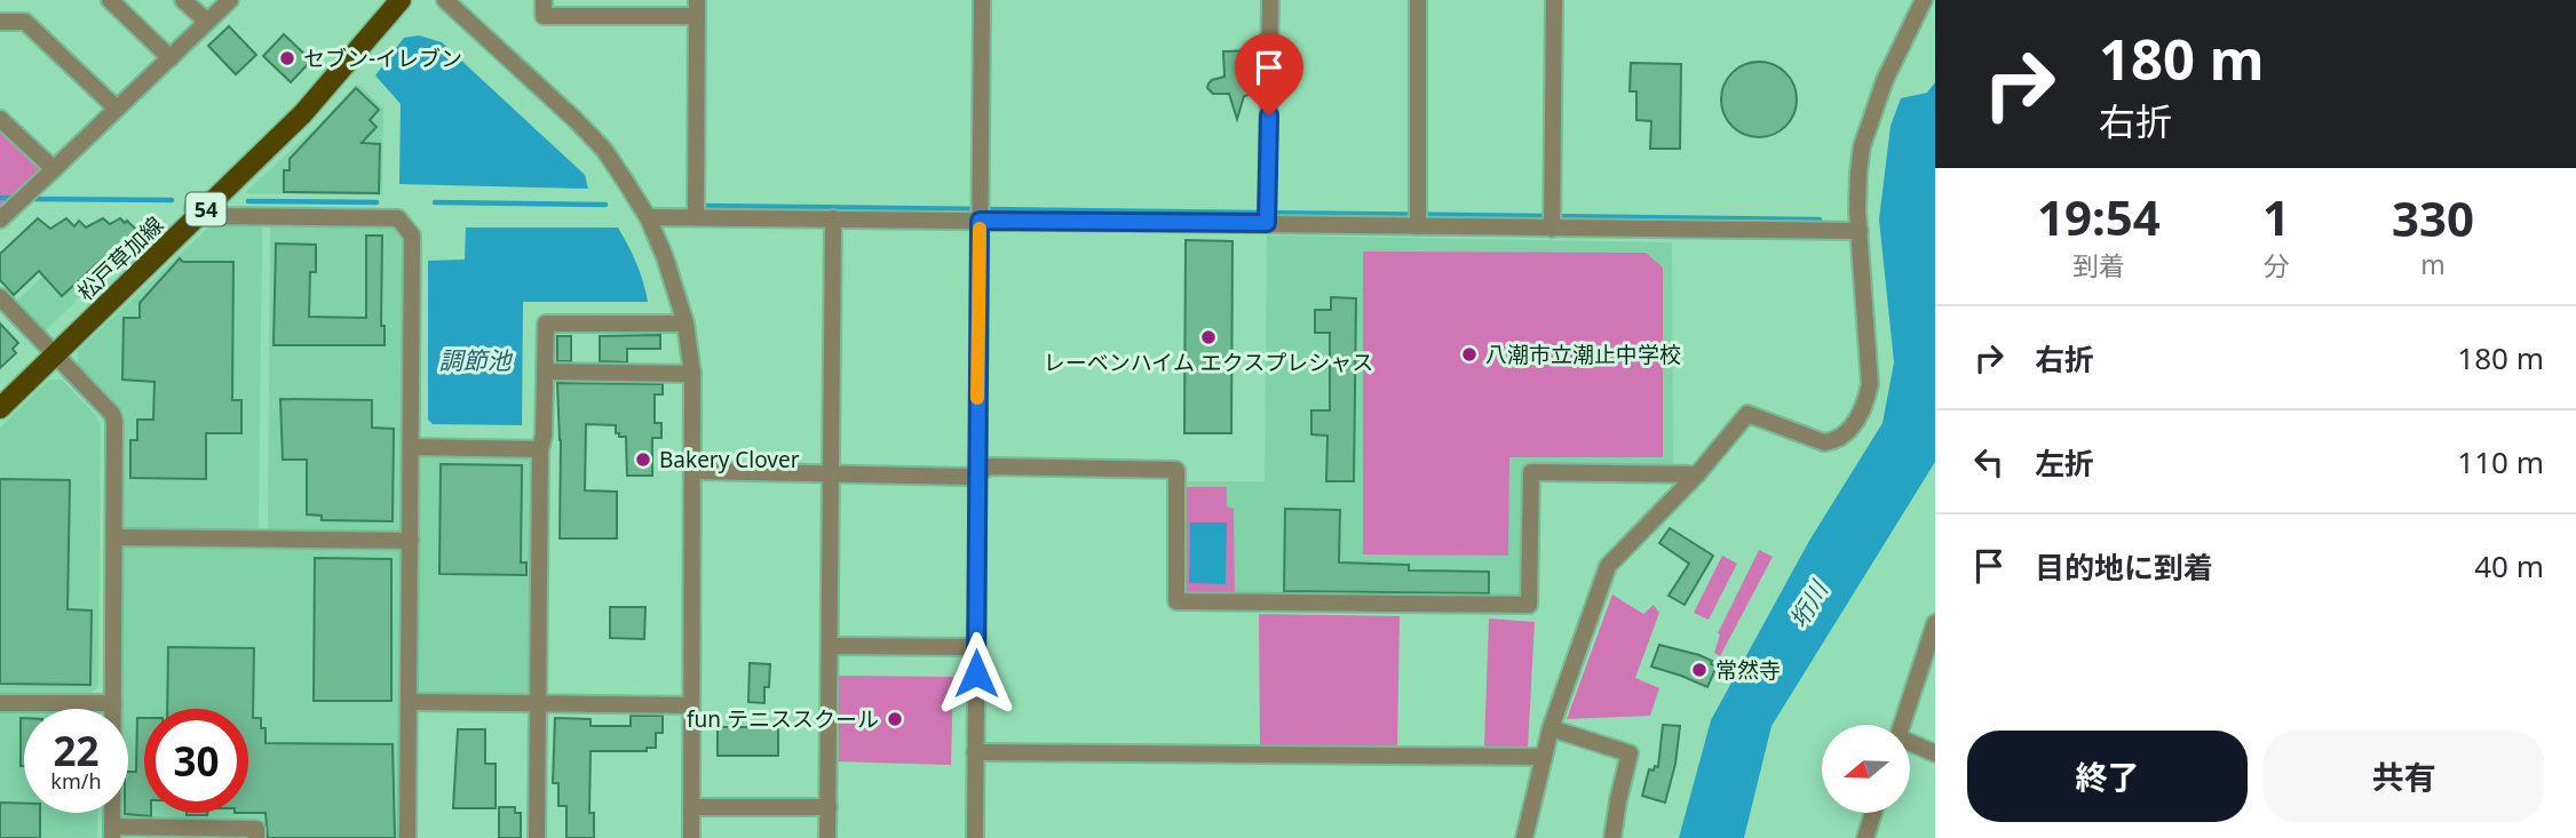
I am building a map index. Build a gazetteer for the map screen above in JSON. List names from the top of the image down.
{
  "streets": {
    "main road": ["54", "松戸草加線"]
  },
  "water": ["調節池", "垳川"],
  "places": [
    "セブン-イレブン",
    "レーベンハイム エクスプレシャス",
    "八潮市立潮止中学校",
    "Bakery Clover",
    "常然寺",
    "fun テニススクール"
  ],
  "north": "left",
  "page": {
    "turn": ["180 m", "右折"],
    "eta": [
      "19:54",
      "到着",
      "1",
      "分",
      "330",
      "m"
    ],
    "list": [
      {
        "name": "右折",
        "value": "180 m"
      },
      {
        "name": "左折",
        "value": "110 m"
      },
      {
        "name": "目的地に到着",
        "value": "40 m"
      }
    ],
    "speed": "22 km/h",
    "limit": "30",
    "buttons": ["終了", "共有"]
  }
}
